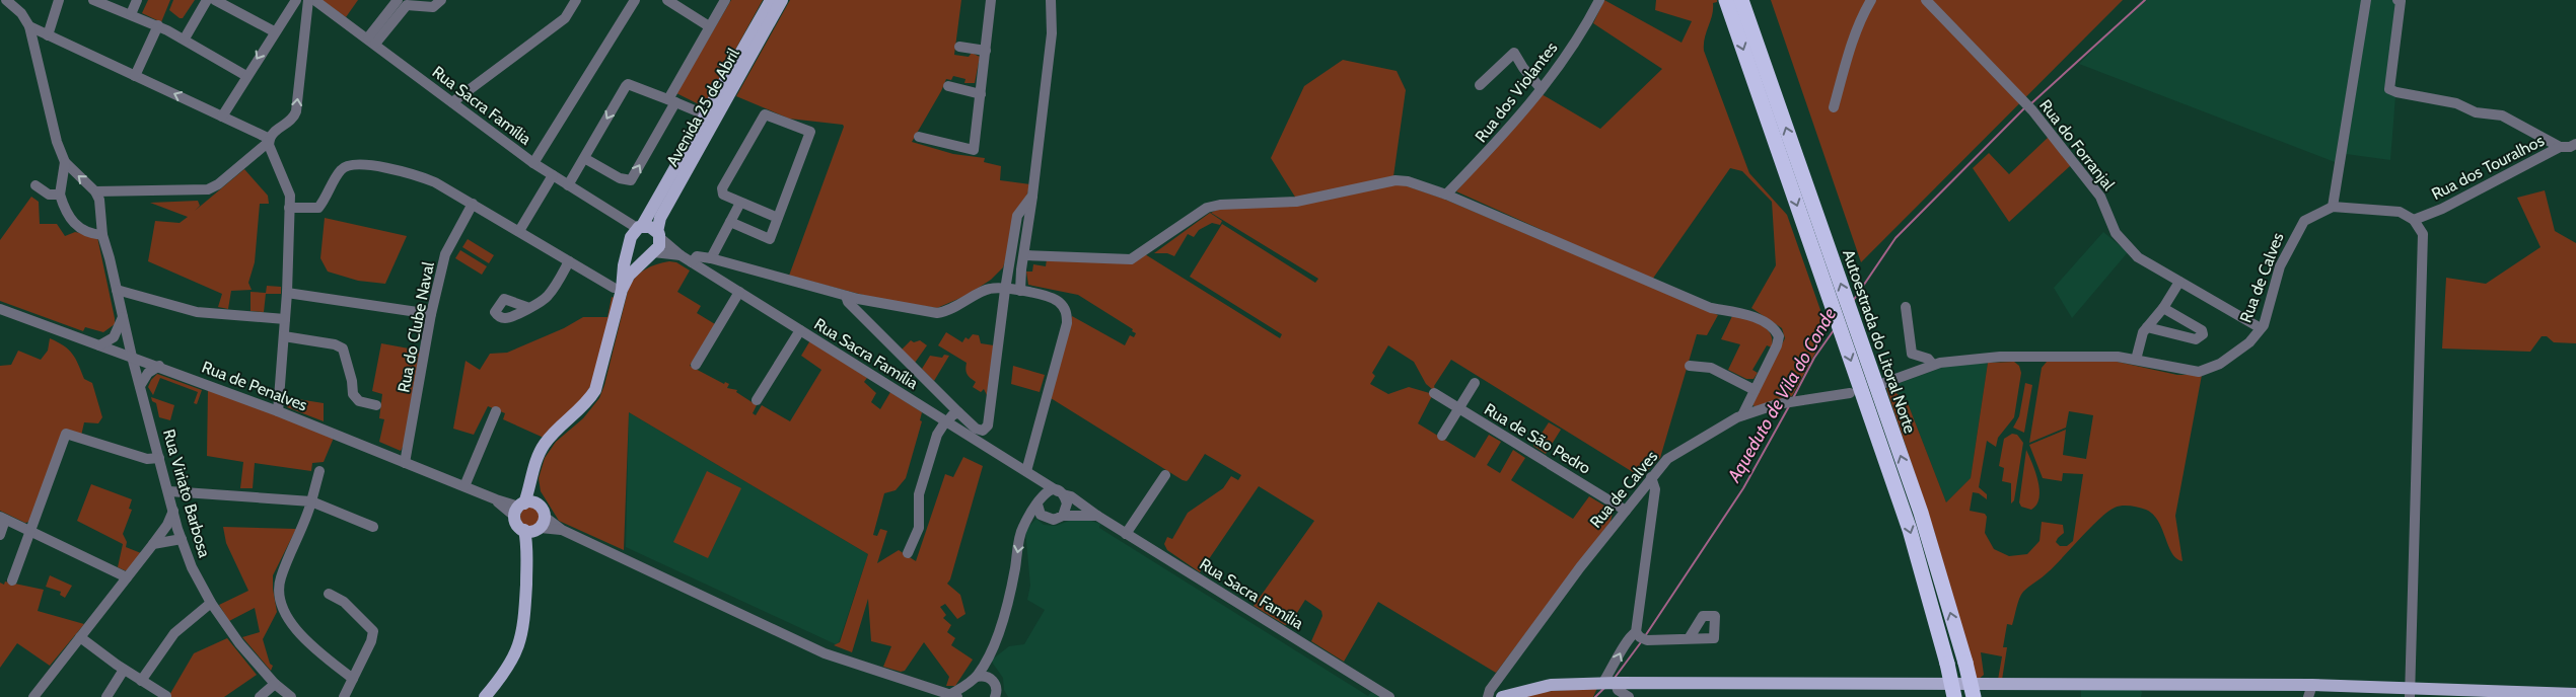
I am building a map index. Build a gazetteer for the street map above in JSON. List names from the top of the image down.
{
  "streets": {
    "highway": ["Autoestrada do Litoral Norte"],
    "main road": ["Avenida 25 de Abril"],
    "street": [
      "Rua dos Violantes",
      "Rua Sacra Família",
      "Rua do Forranjal",
      "Rua dos Touralhos",
      "Rua de Calves",
      "Rua do Clube Naval",
      "Rua de Penalves",
      "Rua de São Pedro",
      "Rua Viriato Barbosa"
    ]
  },
  "crossings": [
    ["Rua Sacra Família", "Avenida 25 de Abril"],
    ["Avenida 25 de Abril", "Rua de Penalves"],
    ["Rua do Forranjal", "Rua de Calves"],
    ["Rua de Calves", "Rua de São Pedro"],
    ["Rua do Clube Naval", "Rua de Penalves"],
    ["Rua de Penalves", "Rua Viriato Barbosa"]
  ],
  "water": ["Aqueduto de Vila do Conde"]
}
